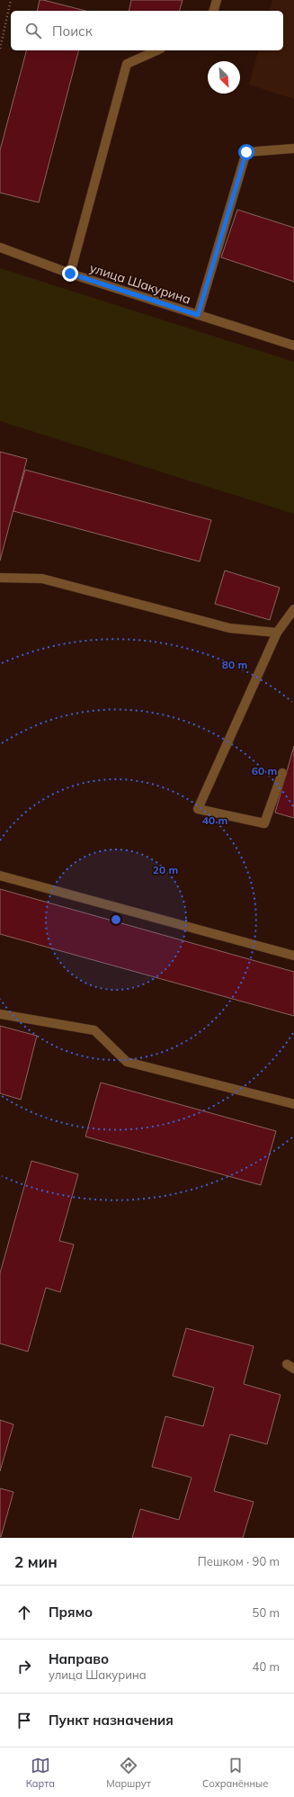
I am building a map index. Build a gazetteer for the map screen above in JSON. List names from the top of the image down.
{
  "streets": {
    "street": ["улица Шакурина"]
  },
  "north": "bottom right",
  "page": {
    "search": "Поиск",
    "heading": ["2 мин", "Пешком · 90 m"],
    "list": [
      ["Прямо", "50 m"],
      ["Направо", "улица Шакурина", "40 m"],
      "Пункт назначения"
    ],
    "nav": ["Карта", "Маршрут", "Сохранённые"]
  },
  "rings": [
    "80 m",
    "60 m",
    "40 m",
    "20 m"
  ]
}
